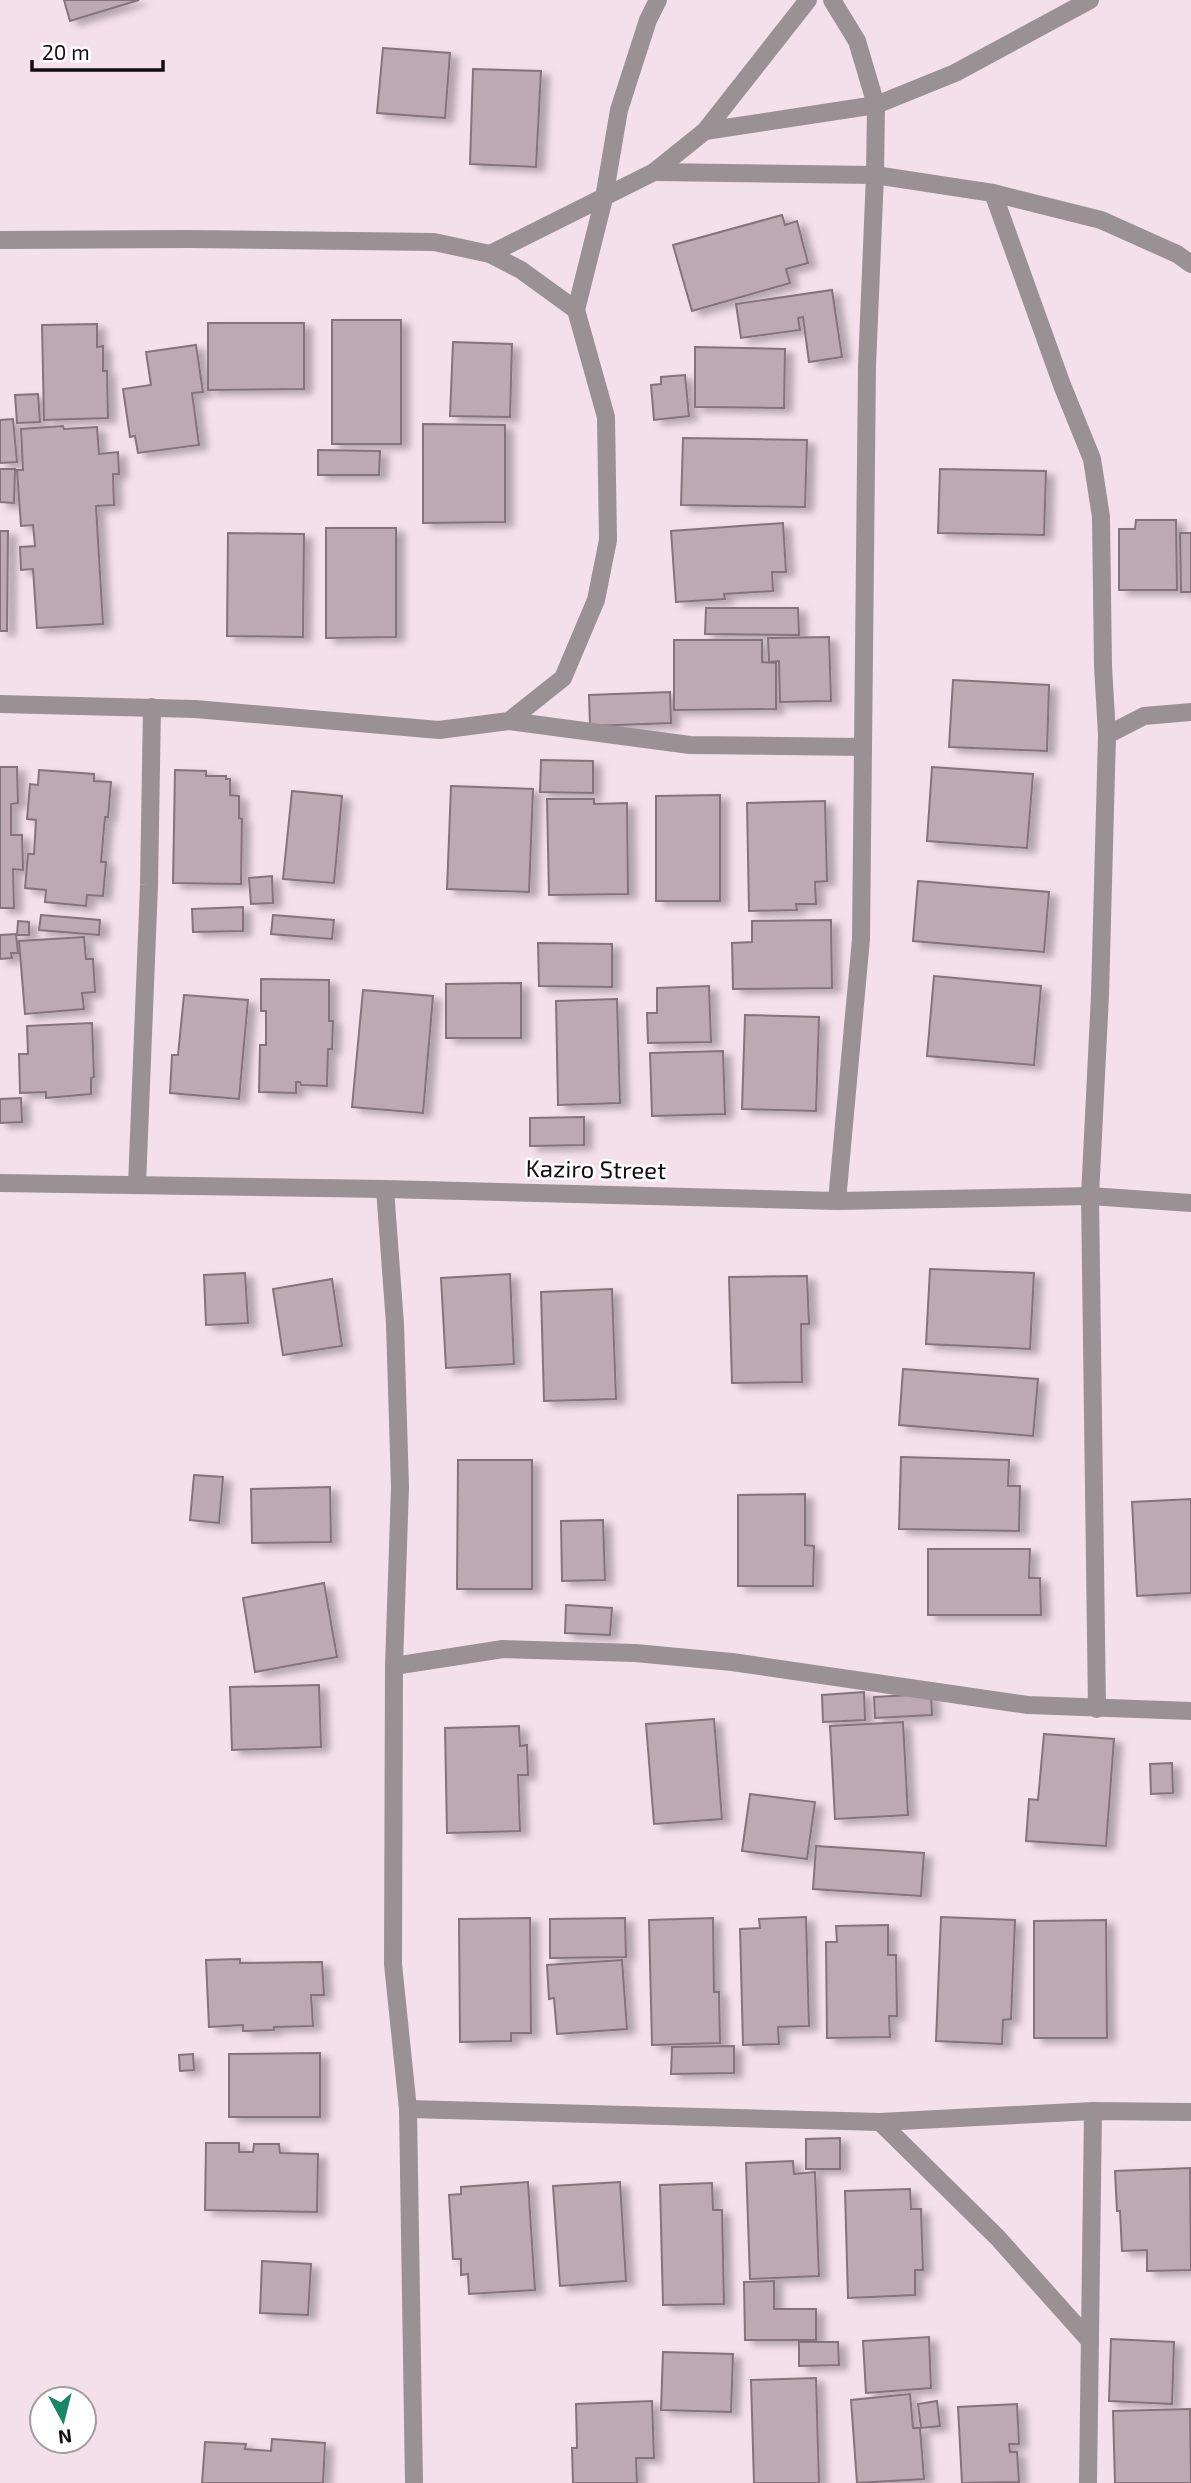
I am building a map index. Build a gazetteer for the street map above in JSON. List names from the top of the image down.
{
  "streets": {
    "street": ["Kaziro Street"]
  },
  "scale_bar": "20 m",
  "north": "bottom"
}
